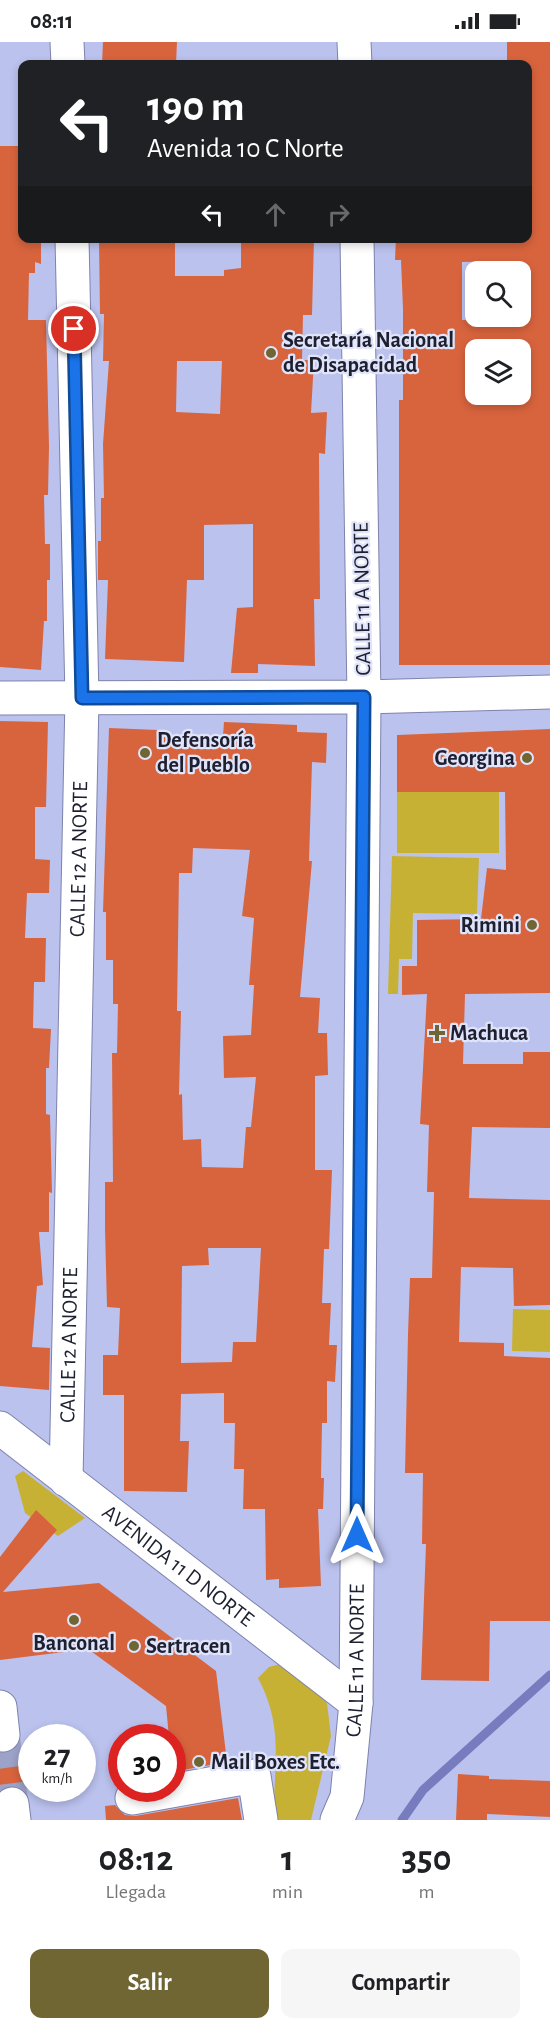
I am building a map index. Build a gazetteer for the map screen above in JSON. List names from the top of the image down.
{
  "streets": {
    "street": ["CALLE 11 A NORTE", "CALLE 12 A NORTE", "AVENIDA 11 D NORTE"]
  },
  "crossings": [
    ["CALLE 11 A NORTE", "AVENIDA 11 D NORTE"],
    ["CALLE 12 A NORTE", "AVENIDA 11 D NORTE"]
  ],
  "places": {
    "other": [
      "Secretaría Nacional de Disapacidad",
      "Defensoría del Pueblo",
      "Georgina",
      "Rimini",
      "Banconal",
      "Sertracen",
      "Mail Boxes Etc."
    ],
    "health": ["Machuca"]
  },
  "page": {
    "status": "08:11",
    "turn": ["190 m", "Avenida 10 C Norte"],
    "speed": "27 km/h",
    "limit": "30",
    "eta": [
      "08:12",
      "Llegada",
      "1",
      "min",
      "350",
      "m"
    ],
    "buttons": ["Salir", "Compartir"]
  }
}
